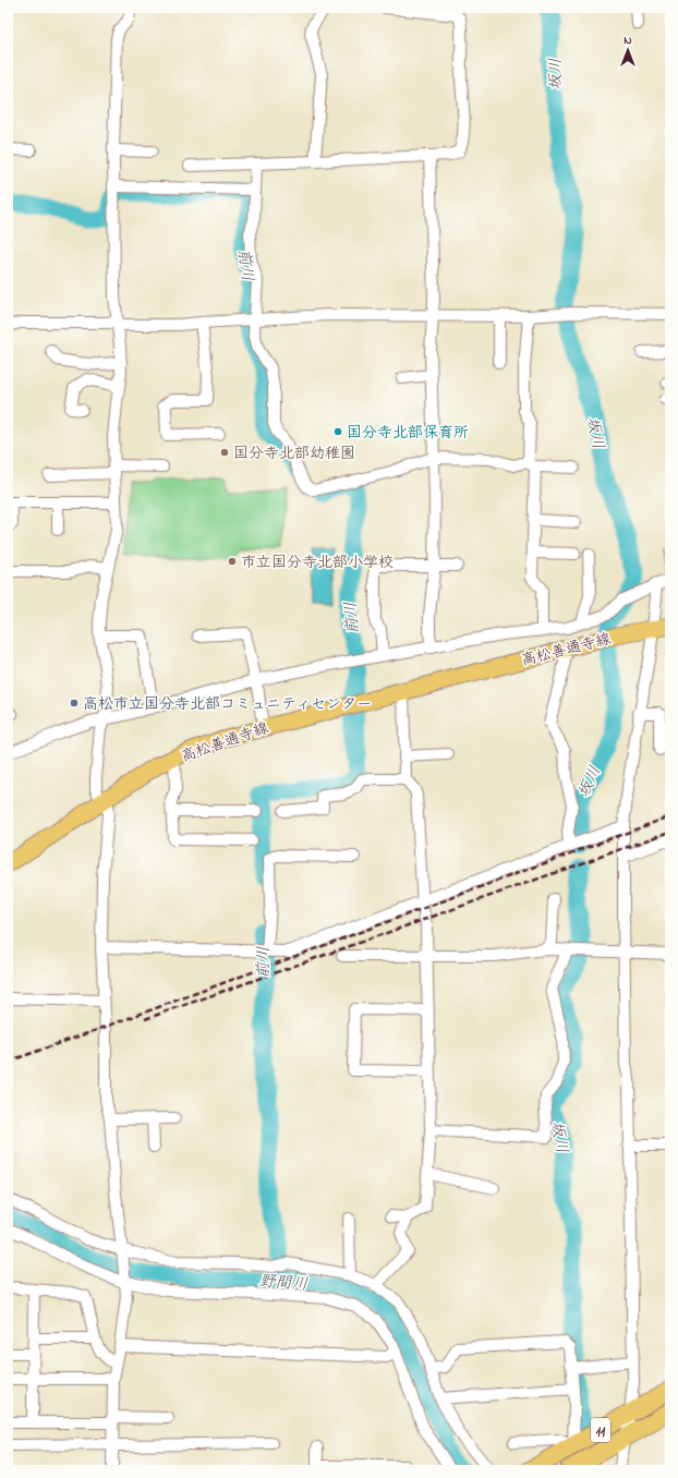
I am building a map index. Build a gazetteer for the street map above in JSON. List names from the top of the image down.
{
  "streets": {
    "highway": ["11"],
    "main road": ["高松善通寺線"]
  },
  "water": ["坂川", "前川", "野間川"],
  "places": [
    "国分寺北部保育所",
    "国分寺北部幼稚園",
    "市立国分寺北部小学校",
    "高松市立国分寺北部コミュニティセンター"
  ],
  "north": "top"
}
